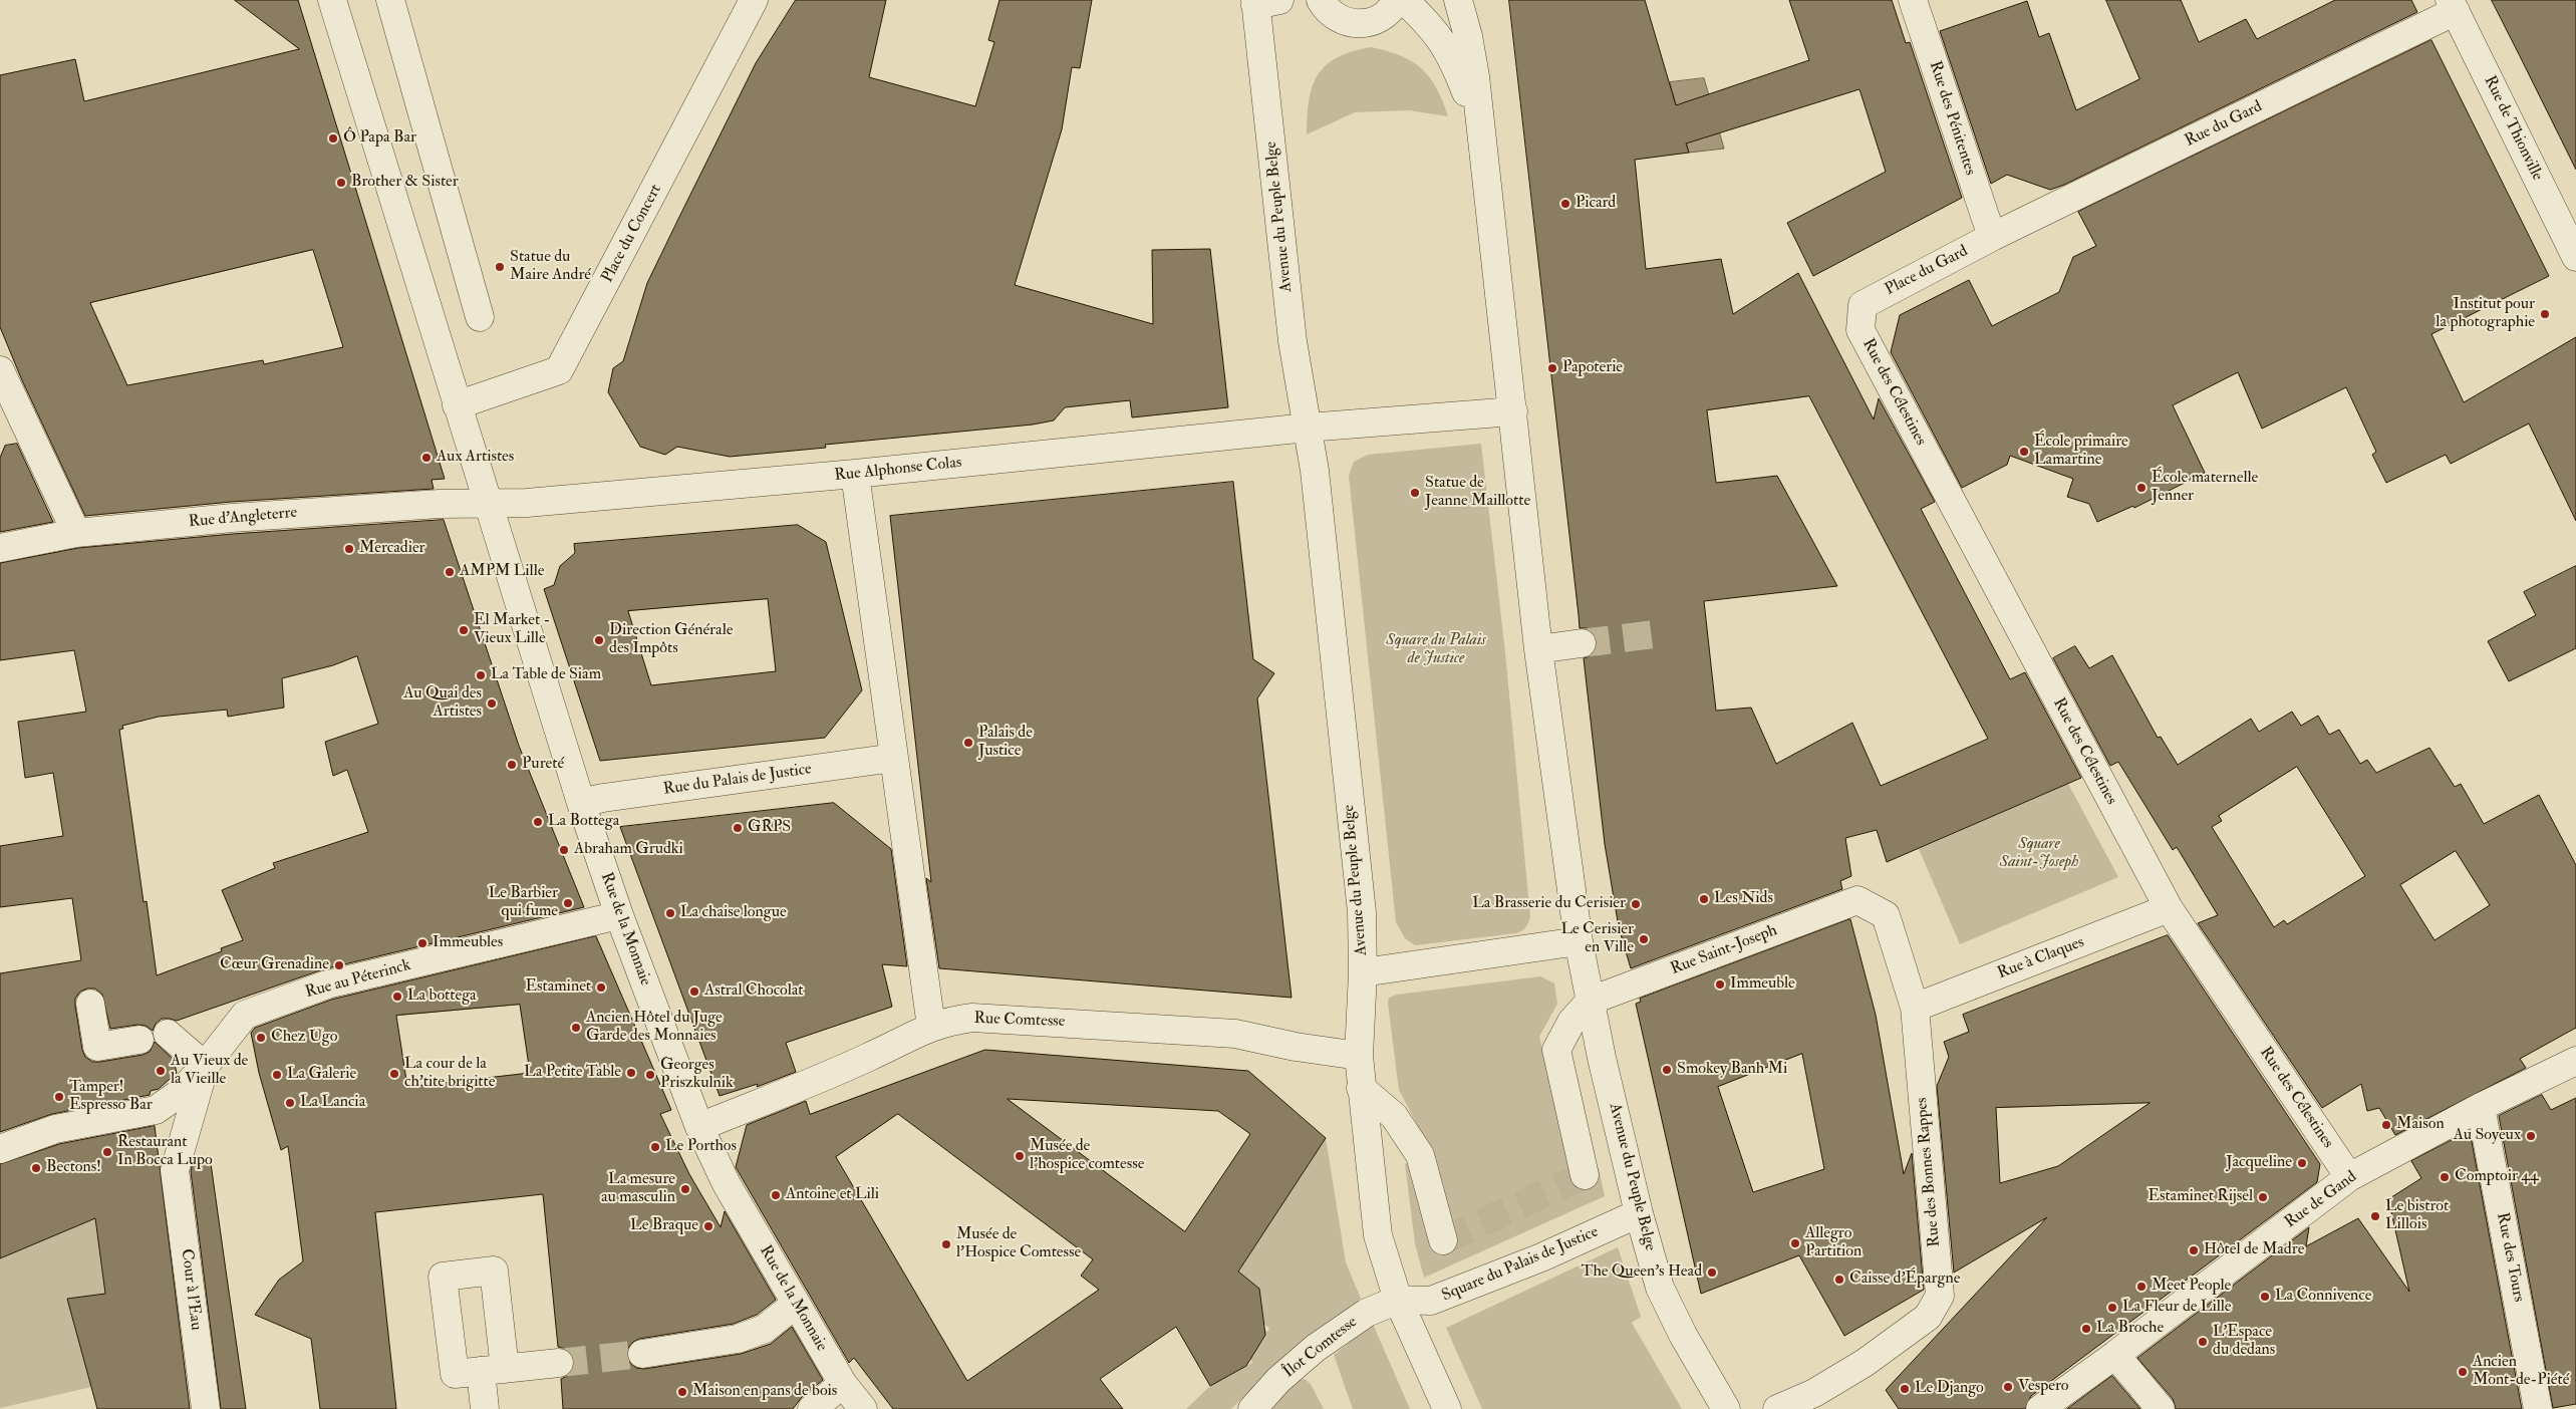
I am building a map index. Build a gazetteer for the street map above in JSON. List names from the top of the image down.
{
  "streets": {
    "street": [
      "Rue des Pénitentes",
      "Rue du Gard",
      "Rue de Thionville",
      "Avenue du Peuple Belge",
      "Place du Concert",
      "Place du Gard",
      "Rue des Célestines",
      "Rue Alphonse Colas",
      "Rue d'Angleterre",
      "Rue du Palais de Justice",
      "Rue de la Monnaie",
      "Rue Saint-Joseph",
      "Rue à Claques",
      "Rue au Péterinck",
      "Rue Comtesse",
      "Rue des Bonnes Rappes",
      "Rue de Gand",
      "Rue des Tours",
      "Square du Palais de Justice",
      "Cour à l'Eau",
      "Îlot Comtesse"
    ]
  },
  "crossings": [
    ["Rue des Pénitentes", "Rue du Gard"],
    ["Rue des Pénitentes", "Place du Gard"],
    ["Rue du Gard", "Rue de Thionville"],
    ["Rue du Gard", "Place du Gard"],
    ["Avenue du Peuple Belge", "Rue Alphonse Colas"],
    ["Avenue du Peuple Belge", "Rue Saint-Joseph"],
    ["Avenue du Peuple Belge", "Rue Comtesse"],
    ["Avenue du Peuple Belge", "Square du Palais de Justice"],
    ["Avenue du Peuple Belge", "Îlot Comtesse"],
    ["Place du Gard", "Rue des Célestines"],
    ["Rue des Célestines", "Rue à Claques"],
    ["Rue des Célestines", "Rue de Gand"],
    ["Rue Alphonse Colas", "Rue d'Angleterre"],
    ["Rue Alphonse Colas", "Rue de la Monnaie"],
    ["Rue d'Angleterre", "Rue de la Monnaie"],
    ["Rue du Palais de Justice", "Rue de la Monnaie"],
    ["Rue de la Monnaie", "Rue au Péterinck"],
    ["Rue de la Monnaie", "Rue Comtesse"],
    ["Rue Saint-Joseph", "Rue des Bonnes Rappes"],
    ["Rue à Claques", "Rue des Bonnes Rappes"],
    ["Rue au Péterinck", "Cour à l'Eau"],
    ["Rue de Gand", "Rue des Tours"],
    ["Square du Palais de Justice", "Îlot Comtesse"]
  ],
  "parks": ["Square du Palais de Justice", "Square Saint-Joseph"],
  "places": [
    "Ô Papa Bar",
    "Brother & Sister",
    "Picard",
    "Statue du Maire André",
    "Institut pour la photographie",
    "Papoterie",
    "École primaire Lamartine",
    "Aux Artistes",
    "École maternelle Jenner",
    "Statue de Jeanne Maillotte",
    "Mercadier",
    "AMPM Lille",
    "El Market - Vieux Lille",
    "Direction Générale des Impôts",
    "La Table de Siam",
    "Au Quai des Artistes",
    "Palais de Justice",
    "Pureté",
    "La Bottega",
    "GRPS",
    "Abraham Grudki",
    "Les Nids",
    "Le Barbier qui fume",
    "La Brasserie du Cerisier",
    "La chaise longue",
    "Le Cerisier en Ville",
    "Immeubles",
    "Cœur Grenadine",
    "Immeuble",
    "Estaminet",
    "Astral Chocolat",
    "La bottega",
    "Ancien Hôtel du Juge Garde des Monnaies",
    "Chez Ugo",
    "Smokey Banh Mi",
    "Au Vieux de la Vieille",
    "La Petite Table",
    "La cour de la ch’tite brigitte",
    "La Galerie",
    "Georges Priszkulnik",
    "Tamper! Espresso Bar",
    "La Lancia",
    "Maison",
    "Au Soyeux",
    "Le Porthos",
    "Restaurant In Bocca Lupo",
    "Musée de l'hospice comtesse",
    "Jacqueline",
    "Bectons!",
    "Comptoir 44",
    "La mesure au masculin",
    "Antoine et Lili",
    "Estaminet Rijsel",
    "Le bistrot Lillois",
    "Le Braque",
    "Allegro Partition",
    "Musée de l'Hospice Comtesse",
    "Hôtel de Madre",
    "The Queen's Head",
    "Caisse d'Épargne",
    "Meet People",
    "La Connivence",
    "La Fleur de Lille",
    "La Broche",
    "L'Espace du dedans",
    "Ancien Mont-de-Piété",
    "Vespero",
    "Le Django",
    "Maison en pans de bois"
  ]
}
